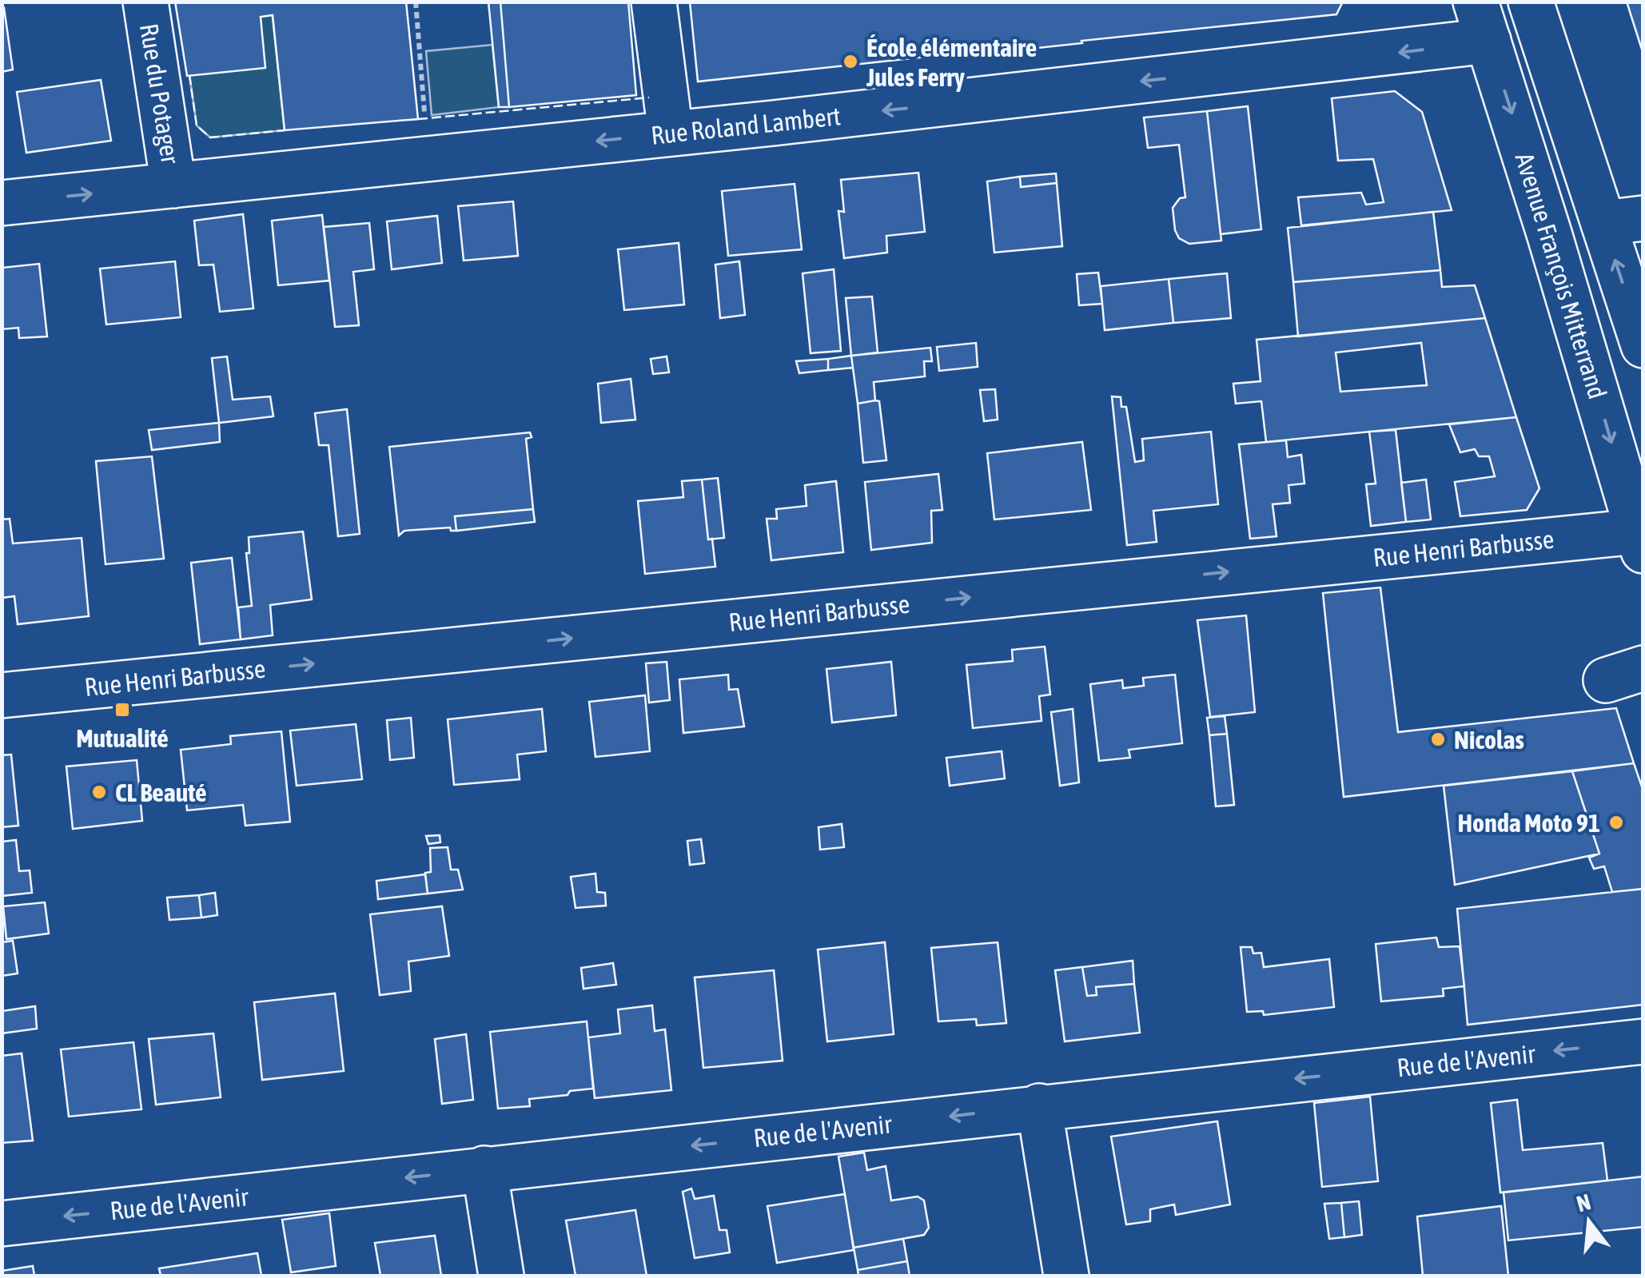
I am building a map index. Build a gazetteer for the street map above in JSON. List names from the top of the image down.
{
  "streets": {
    "street": [
      "Rue du Potager",
      "Rue Roland Lambert",
      "Avenue François Mitterrand",
      "Rue Henri Barbusse",
      "Rue de l'Avenir"
    ]
  },
  "crossings": [
    ["Rue du Potager", "Rue Roland Lambert"],
    ["Rue Roland Lambert", "Avenue François Mitterrand"],
    ["Avenue François Mitterrand", "Rue Henri Barbusse"]
  ],
  "one_way": ["Rue Henri Barbusse", "Rue de l'Avenir"],
  "places": {
    "other": [
      "École élémentaire Jules Ferry",
      "Nicolas",
      "CL Beauté",
      "Honda Moto 91"
    ],
    "transit": ["Mutualité"]
  },
  "north": "top"
}
